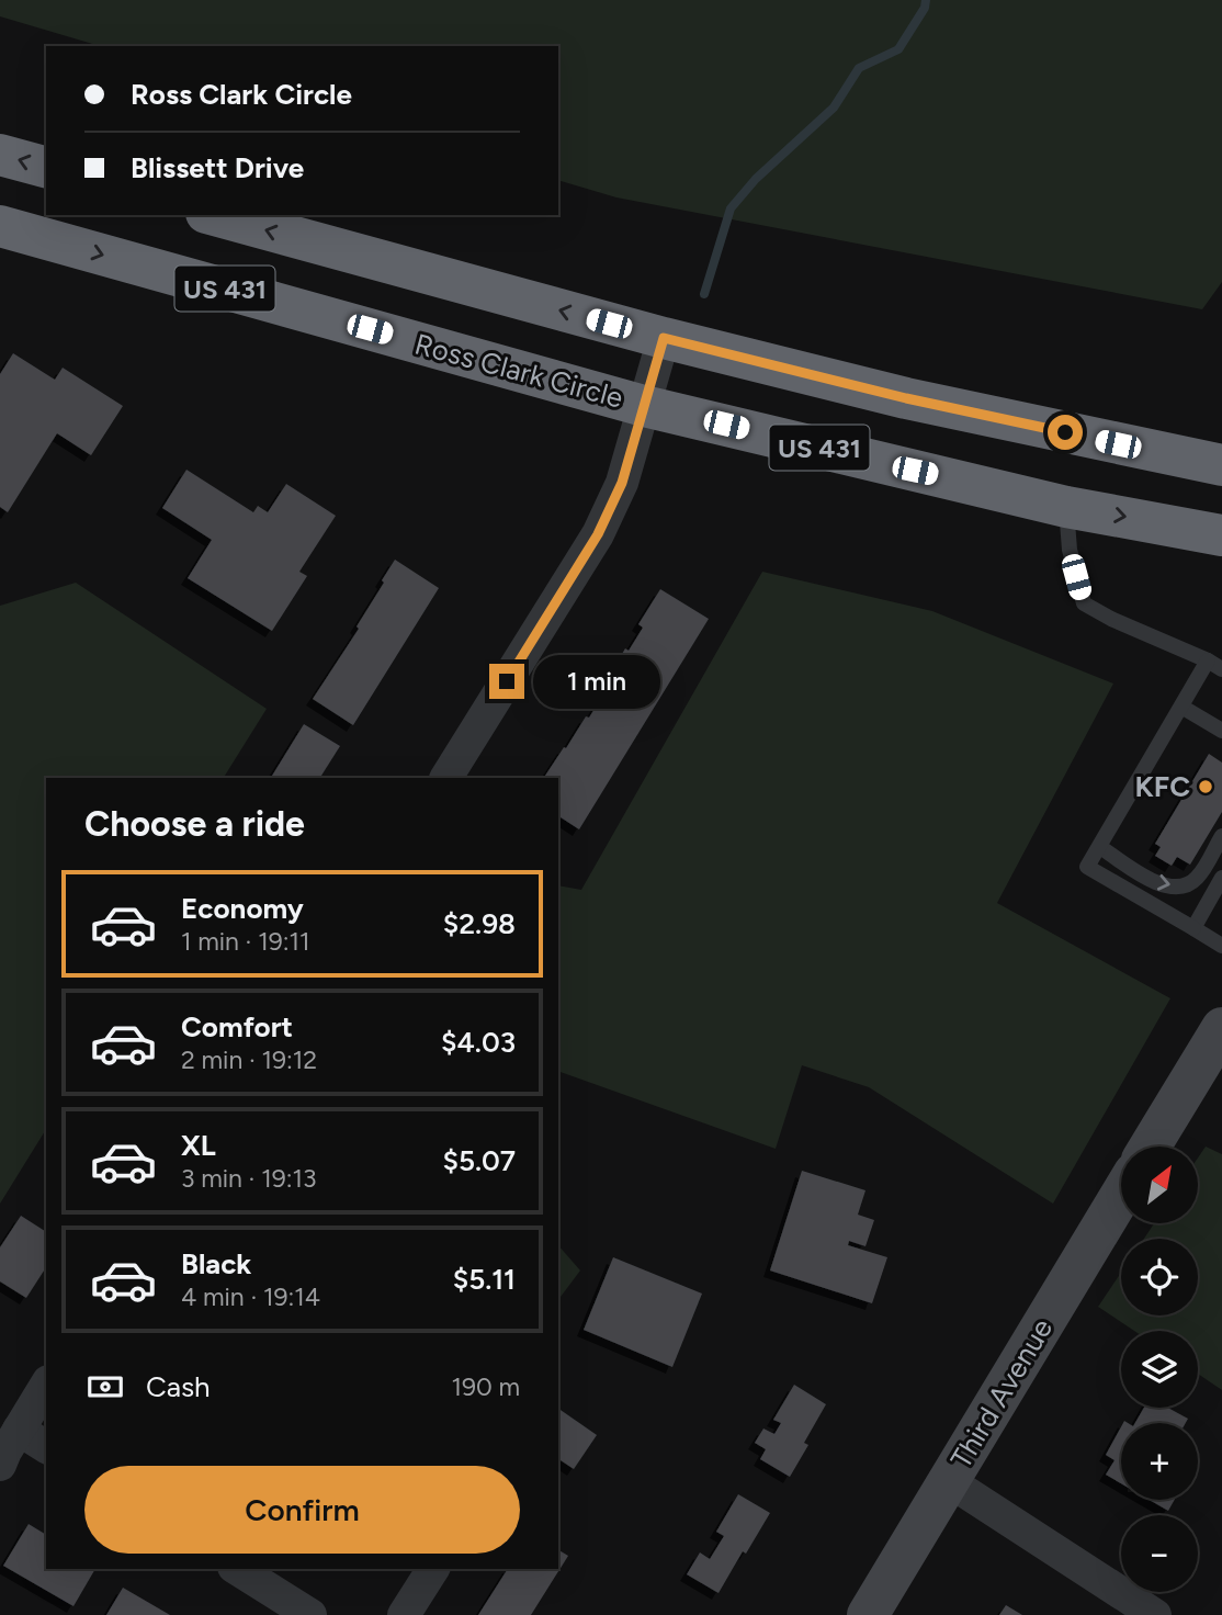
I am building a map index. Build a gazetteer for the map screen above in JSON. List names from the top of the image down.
{
  "streets": {
    "highway": ["US 431", "Ross Clark Circle"],
    "street": ["Third Avenue"]
  },
  "places": ["KFC"],
  "north": "top right",
  "page": {
    "banner": ["Ross Clark Circle", "Blissett Drive"],
    "bubble": "1 min",
    "heading": "Choose a ride",
    "list": [
      {
        "name": "Economy",
        "note": "1 min · 19:11",
        "value": "$2.98"
      },
      {
        "name": "Comfort",
        "note": "2 min · 19:12",
        "value": "$4.03"
      },
      {
        "name": "XL",
        "note": "3 min · 19:13",
        "value": "$5.07"
      },
      {
        "name": "Black",
        "note": "4 min · 19:14",
        "value": "$5.11"
      }
    ],
    "map_buttons": ["+", "−"],
    "pay": ["Cash", "190 m"],
    "buttons": "Confirm"
  }
}
